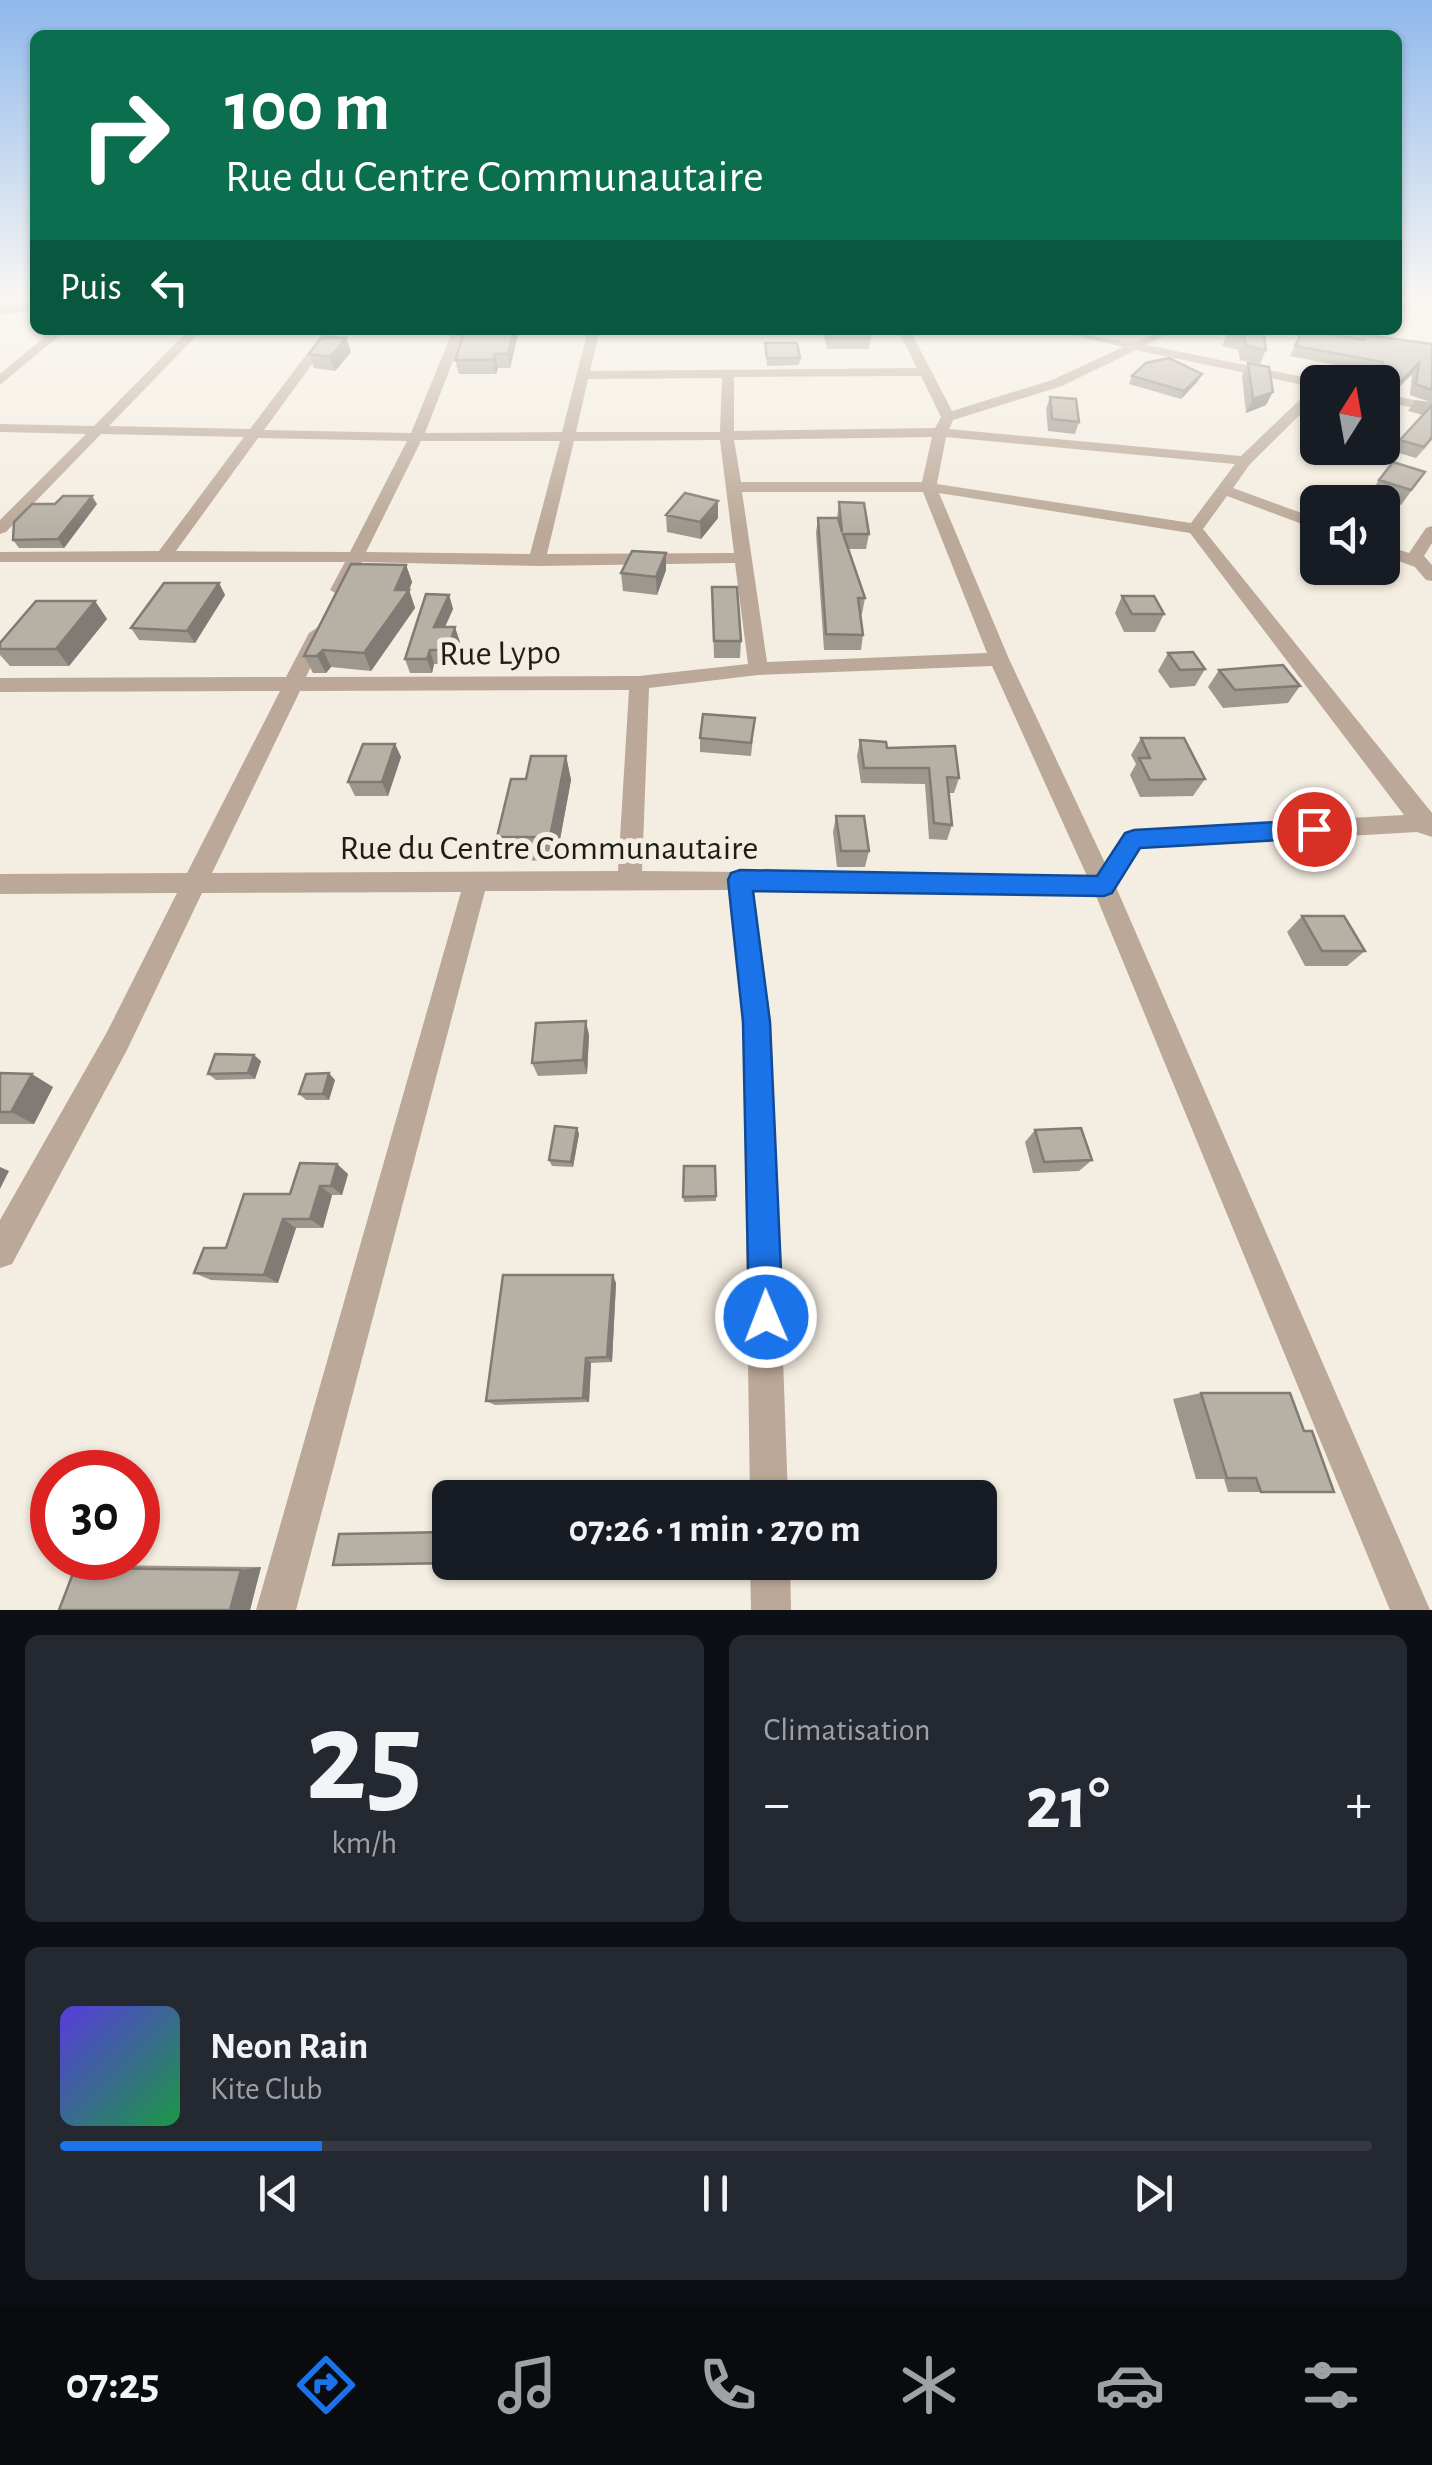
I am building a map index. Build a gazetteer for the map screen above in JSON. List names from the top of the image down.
{
  "streets": {
    "street": ["Rue Lypo", "Rue du Centre Communautaire"]
  },
  "north": "top",
  "page": {
    "turn": ["100 m", "Rue du Centre Communautaire"],
    "then": "Puis",
    "limit": "30",
    "trip": "07:26 · 1 min · 270 m",
    "tile": [
      ["25", "km/h"],
      "Climatisation"
    ],
    "heat": ["−", "21°", "+"],
    "song": ["Neon Rain", "Kite Club"],
    "tabs": "07:25"
  }
}
